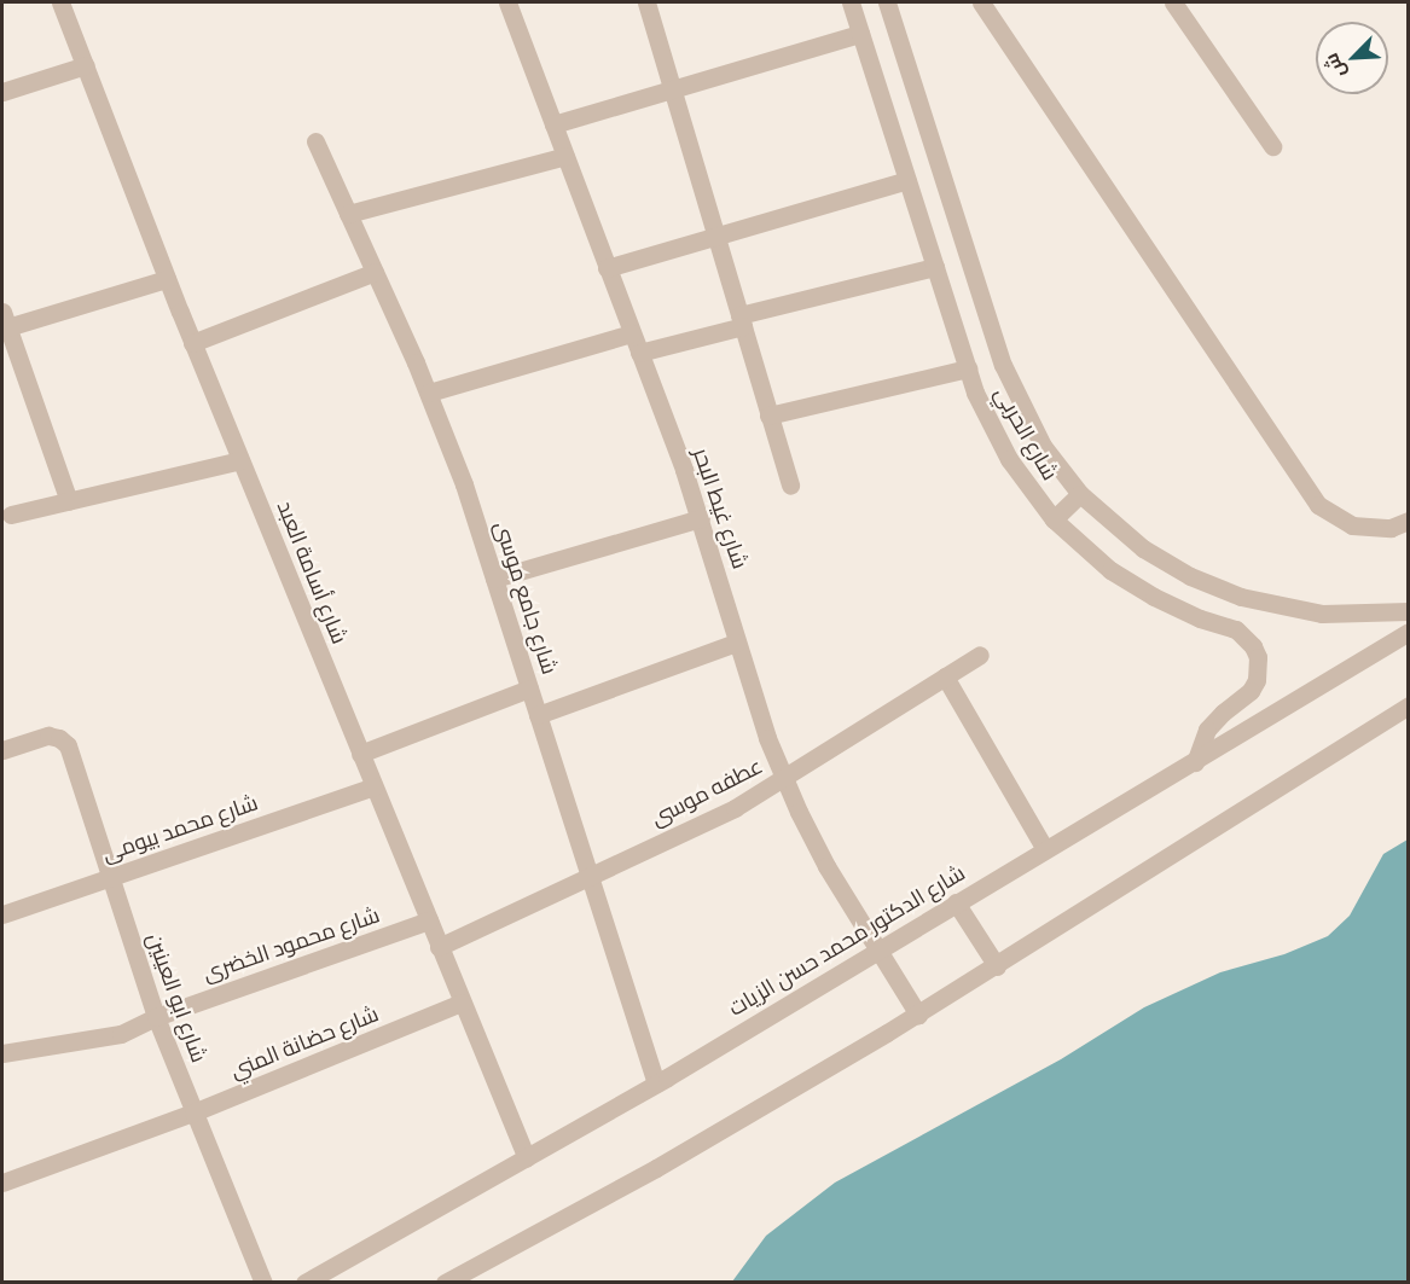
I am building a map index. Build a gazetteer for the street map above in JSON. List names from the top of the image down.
{
  "streets": {
    "street": [
      "شارع الحربي",
      "شارع غيط البحر",
      "شارع أسامة العبد",
      "شارع جامع موسى",
      "عطفه موسى",
      "شارع محمد بيومى",
      "شارع الدكتور محمد حسن الزيات",
      "شارع محمود الخضرى",
      "شارع ابو العينين",
      "شارع حضانة المني"
    ]
  },
  "crossings": [
    ["شارع الحربي", "شارع الدكتور محمد حسن الزيات"],
    ["شارع غيط البحر", "عطفه موسى"],
    ["شارع غيط البحر", "شارع الدكتور محمد حسن الزيات"],
    ["شارع أسامة العبد", "عطفه موسى"],
    ["شارع أسامة العبد", "شارع محمد بيومى"],
    ["شارع أسامة العبد", "شارع الدكتور محمد حسن الزيات"],
    ["شارع أسامة العبد", "شارع محمود الخضرى"],
    ["شارع أسامة العبد", "شارع حضانة المني"],
    ["شارع جامع موسى", "عطفه موسى"],
    ["شارع جامع موسى", "شارع الدكتور محمد حسن الزيات"],
    ["شارع محمد بيومى", "شارع ابو العينين"],
    ["شارع محمود الخضرى", "شارع ابو العينين"],
    ["شارع ابو العينين", "شارع حضانة المني"]
  ],
  "north": "bottom left"
}
